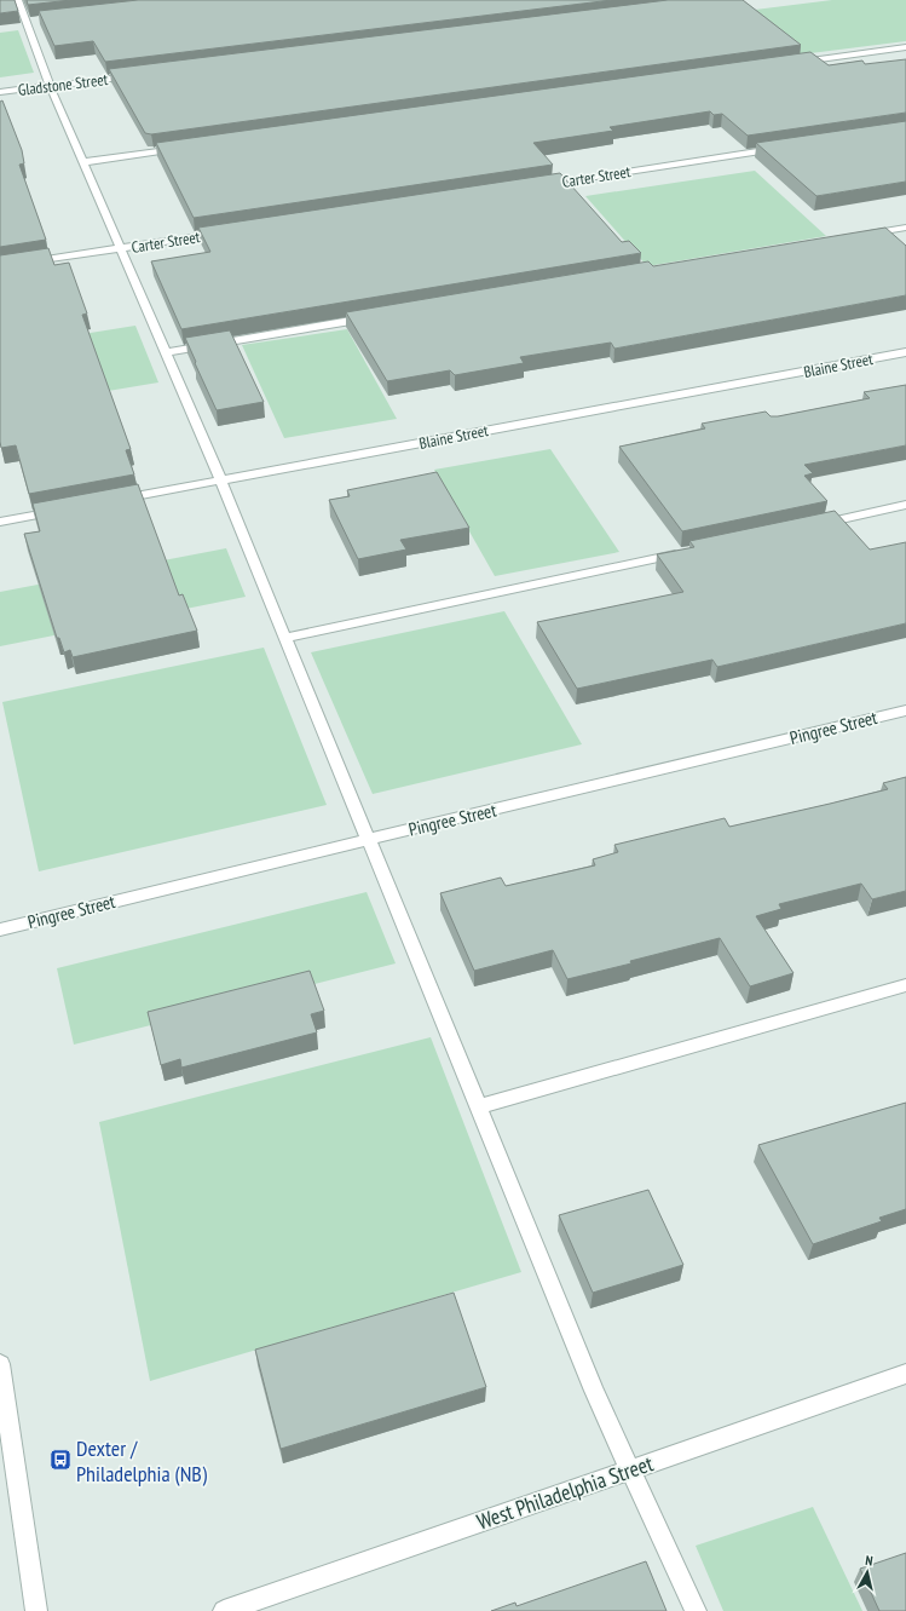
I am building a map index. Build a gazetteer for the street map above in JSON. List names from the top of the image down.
{
  "streets": {
    "street": [
      "Gladstone Street",
      "Carter Street",
      "Blaine Street",
      "Pingree Street",
      "West Philadelphia Street"
    ]
  },
  "places": {
    "bus stop": ["Dexter / Philadelphia (NB)"]
  },
  "north": "top"
}
